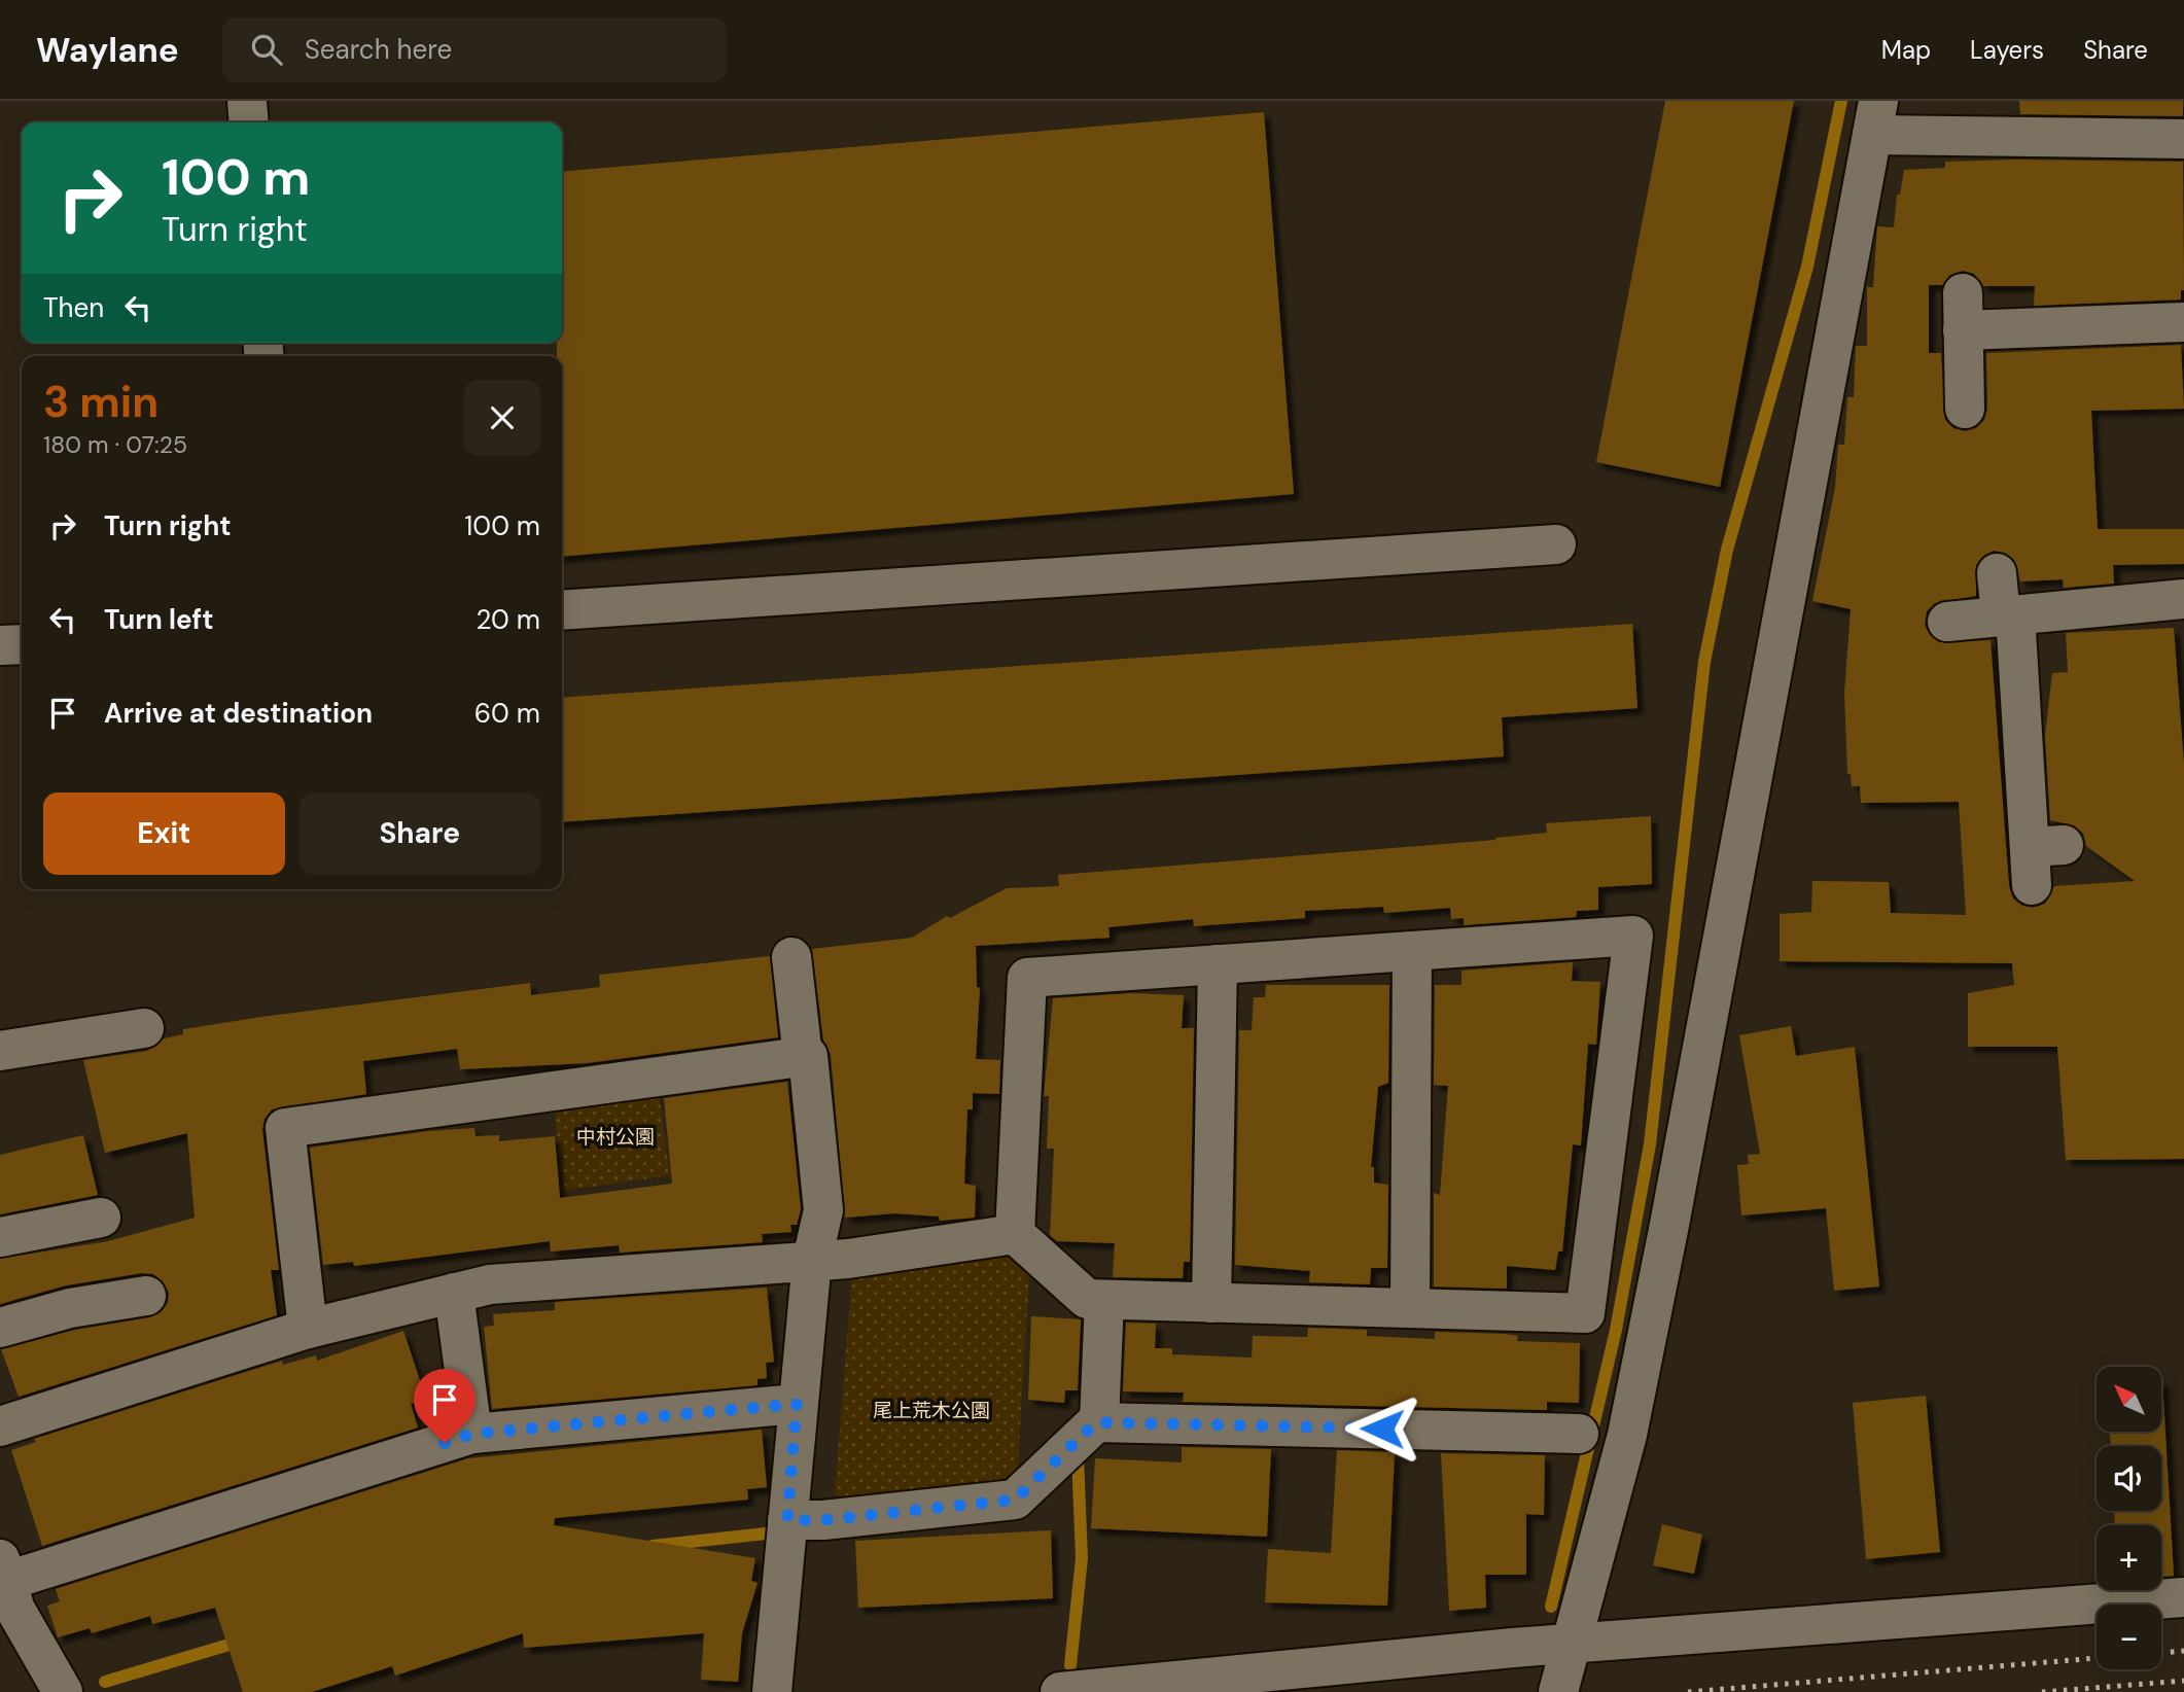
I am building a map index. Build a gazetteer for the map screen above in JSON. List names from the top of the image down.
{
  "parks": ["中村公園", "尾上荒木公園"],
  "north": "top left",
  "page": {
    "header": "Waylane",
    "search": "Search here",
    "nav": ["Map", "Layers", "Share"],
    "turn": ["100 m", "Turn right"],
    "then": "Then",
    "heading": ["3 min", "180 m · 07:25"],
    "list": [
      {
        "name": "Turn right",
        "value": "100 m"
      },
      {
        "name": "Turn left",
        "value": "20 m"
      },
      {
        "name": "Arrive at destination",
        "value": "60 m"
      }
    ],
    "buttons": ["Exit", "Share"],
    "map_buttons": ["+", "−"]
  }
}
